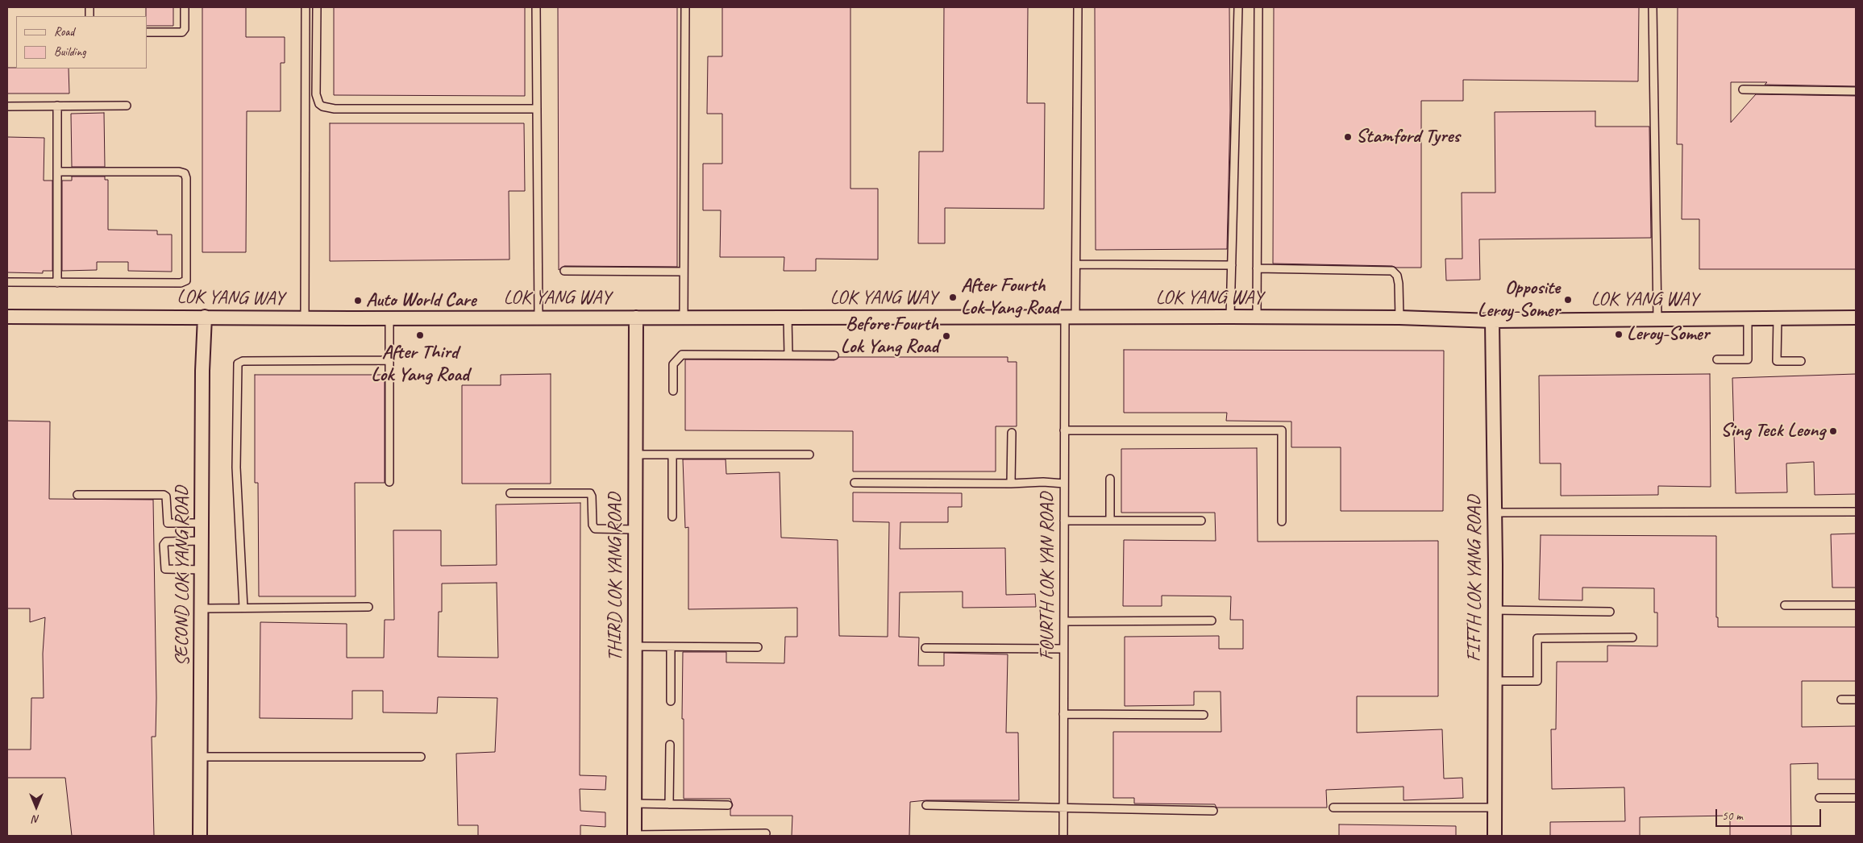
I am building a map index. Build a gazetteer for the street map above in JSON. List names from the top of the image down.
{
  "streets": {
    "street": [
      "LOK YANG WAY",
      "SECOND LOK YANG ROAD",
      "THIRD LOK YANG ROAD",
      "FIFTH LOK YANG ROAD"
    ],
    "lane": ["FOURTH LOK YAN ROAD"]
  },
  "crossings": [
    ["LOK YANG WAY", "SECOND LOK YANG ROAD"],
    ["LOK YANG WAY", "FOURTH LOK YAN ROAD"],
    ["LOK YANG WAY", "THIRD LOK YANG ROAD"],
    ["LOK YANG WAY", "FIFTH LOK YANG ROAD"]
  ],
  "places": [
    "Stamford Tyres",
    "After Fourth Lok Yang Road",
    "Opposite Leroy-Somer",
    "Auto World Care",
    "Leroy-Somer",
    "After Third Lok Yang Road",
    "Before Fourth Lok Yang Road",
    "Sing Teck Leong"
  ],
  "legend": ["Road", "Building"],
  "scale_bar": "50 m",
  "north": "bottom"
}
